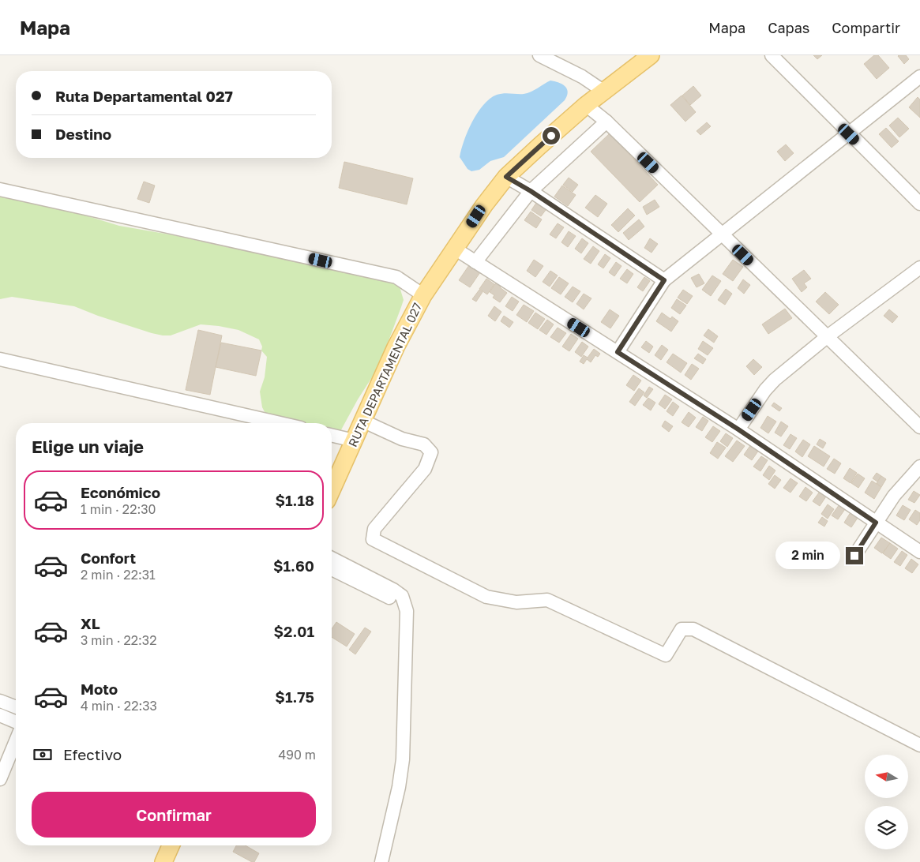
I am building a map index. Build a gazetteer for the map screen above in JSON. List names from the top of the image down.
{
  "streets": {
    "main road": ["RUTA DEPARTAMENTAL 027"]
  },
  "north": "left",
  "page": {
    "header": "Mapa",
    "nav": ["Mapa", "Capas", "Compartir"],
    "banner": ["Ruta Departamental 027", "Destino"],
    "heading": "Elige un viaje",
    "list": [
      {
        "name": "Económico",
        "note": "1 min · 22:30",
        "value": "$1.18"
      },
      {
        "name": "Confort",
        "note": "2 min · 22:31",
        "value": "$1.60"
      },
      {
        "name": "XL",
        "note": "3 min · 22:32",
        "value": "$2.01"
      },
      {
        "name": "Moto",
        "note": "4 min · 22:33",
        "value": "$1.75"
      }
    ],
    "bubble": "2 min",
    "pay": ["Efectivo", "490 m"],
    "buttons": "Confirmar"
  }
}
